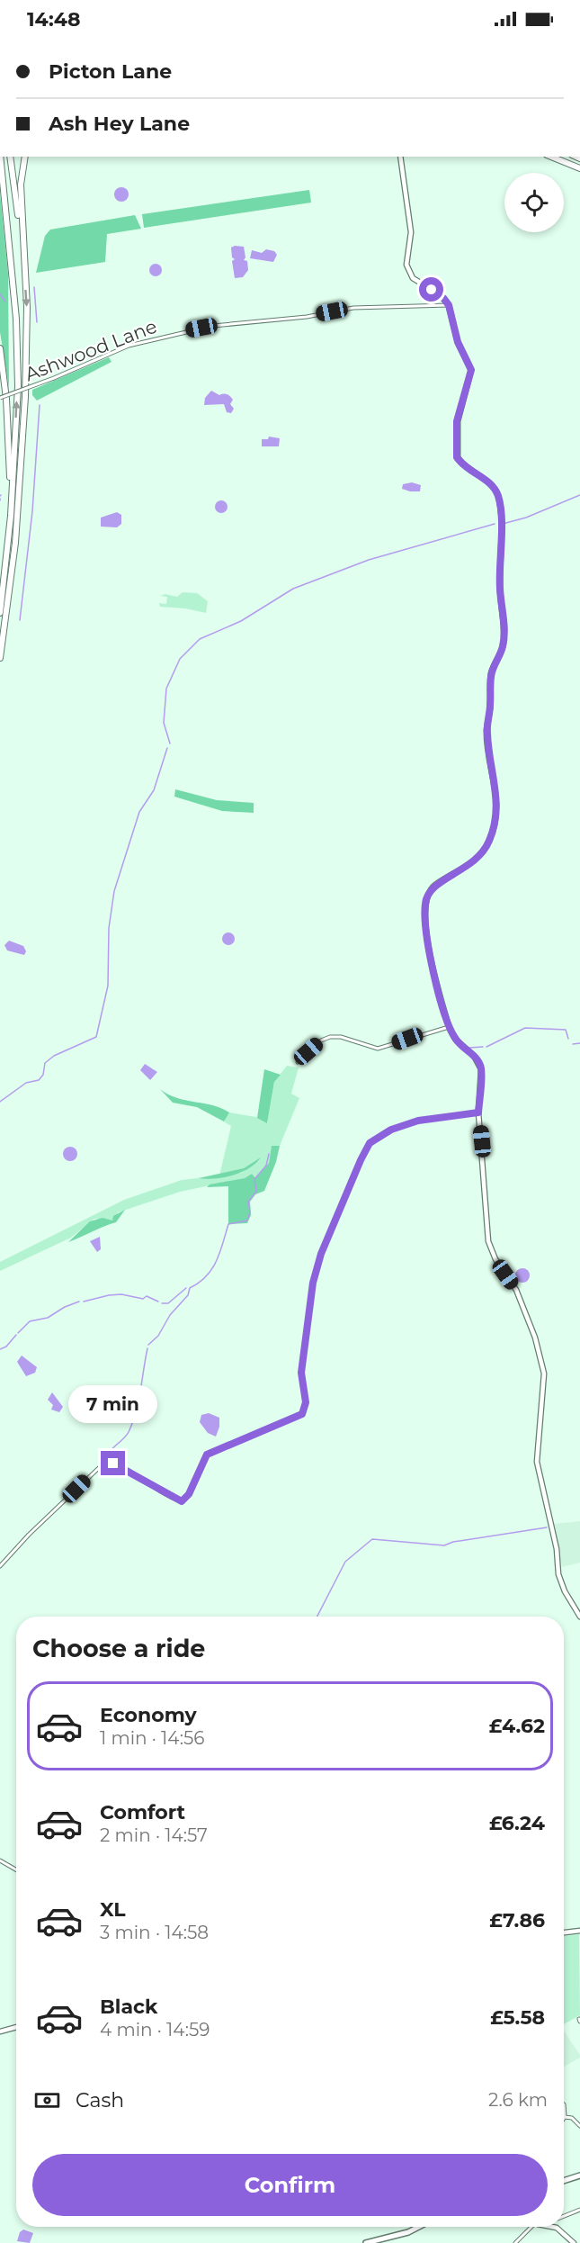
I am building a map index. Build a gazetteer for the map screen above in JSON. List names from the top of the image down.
{
  "streets": {
    "street": ["Ashwood Lane"]
  },
  "page": {
    "status": "14:48",
    "banner": ["Picton Lane", "Ash Hey Lane"],
    "bubble": "7 min",
    "heading": "Choose a ride",
    "list": [
      {
        "name": "Economy",
        "note": "1 min · 14:56",
        "value": "£4.62"
      },
      {
        "name": "Comfort",
        "note": "2 min · 14:57",
        "value": "£6.24"
      },
      {
        "name": "XL",
        "note": "3 min · 14:58",
        "value": "£7.86"
      },
      {
        "name": "Black",
        "note": "4 min · 14:59",
        "value": "£5.58"
      }
    ],
    "pay": ["Cash", "2.6 km"],
    "buttons": "Confirm"
  }
}
